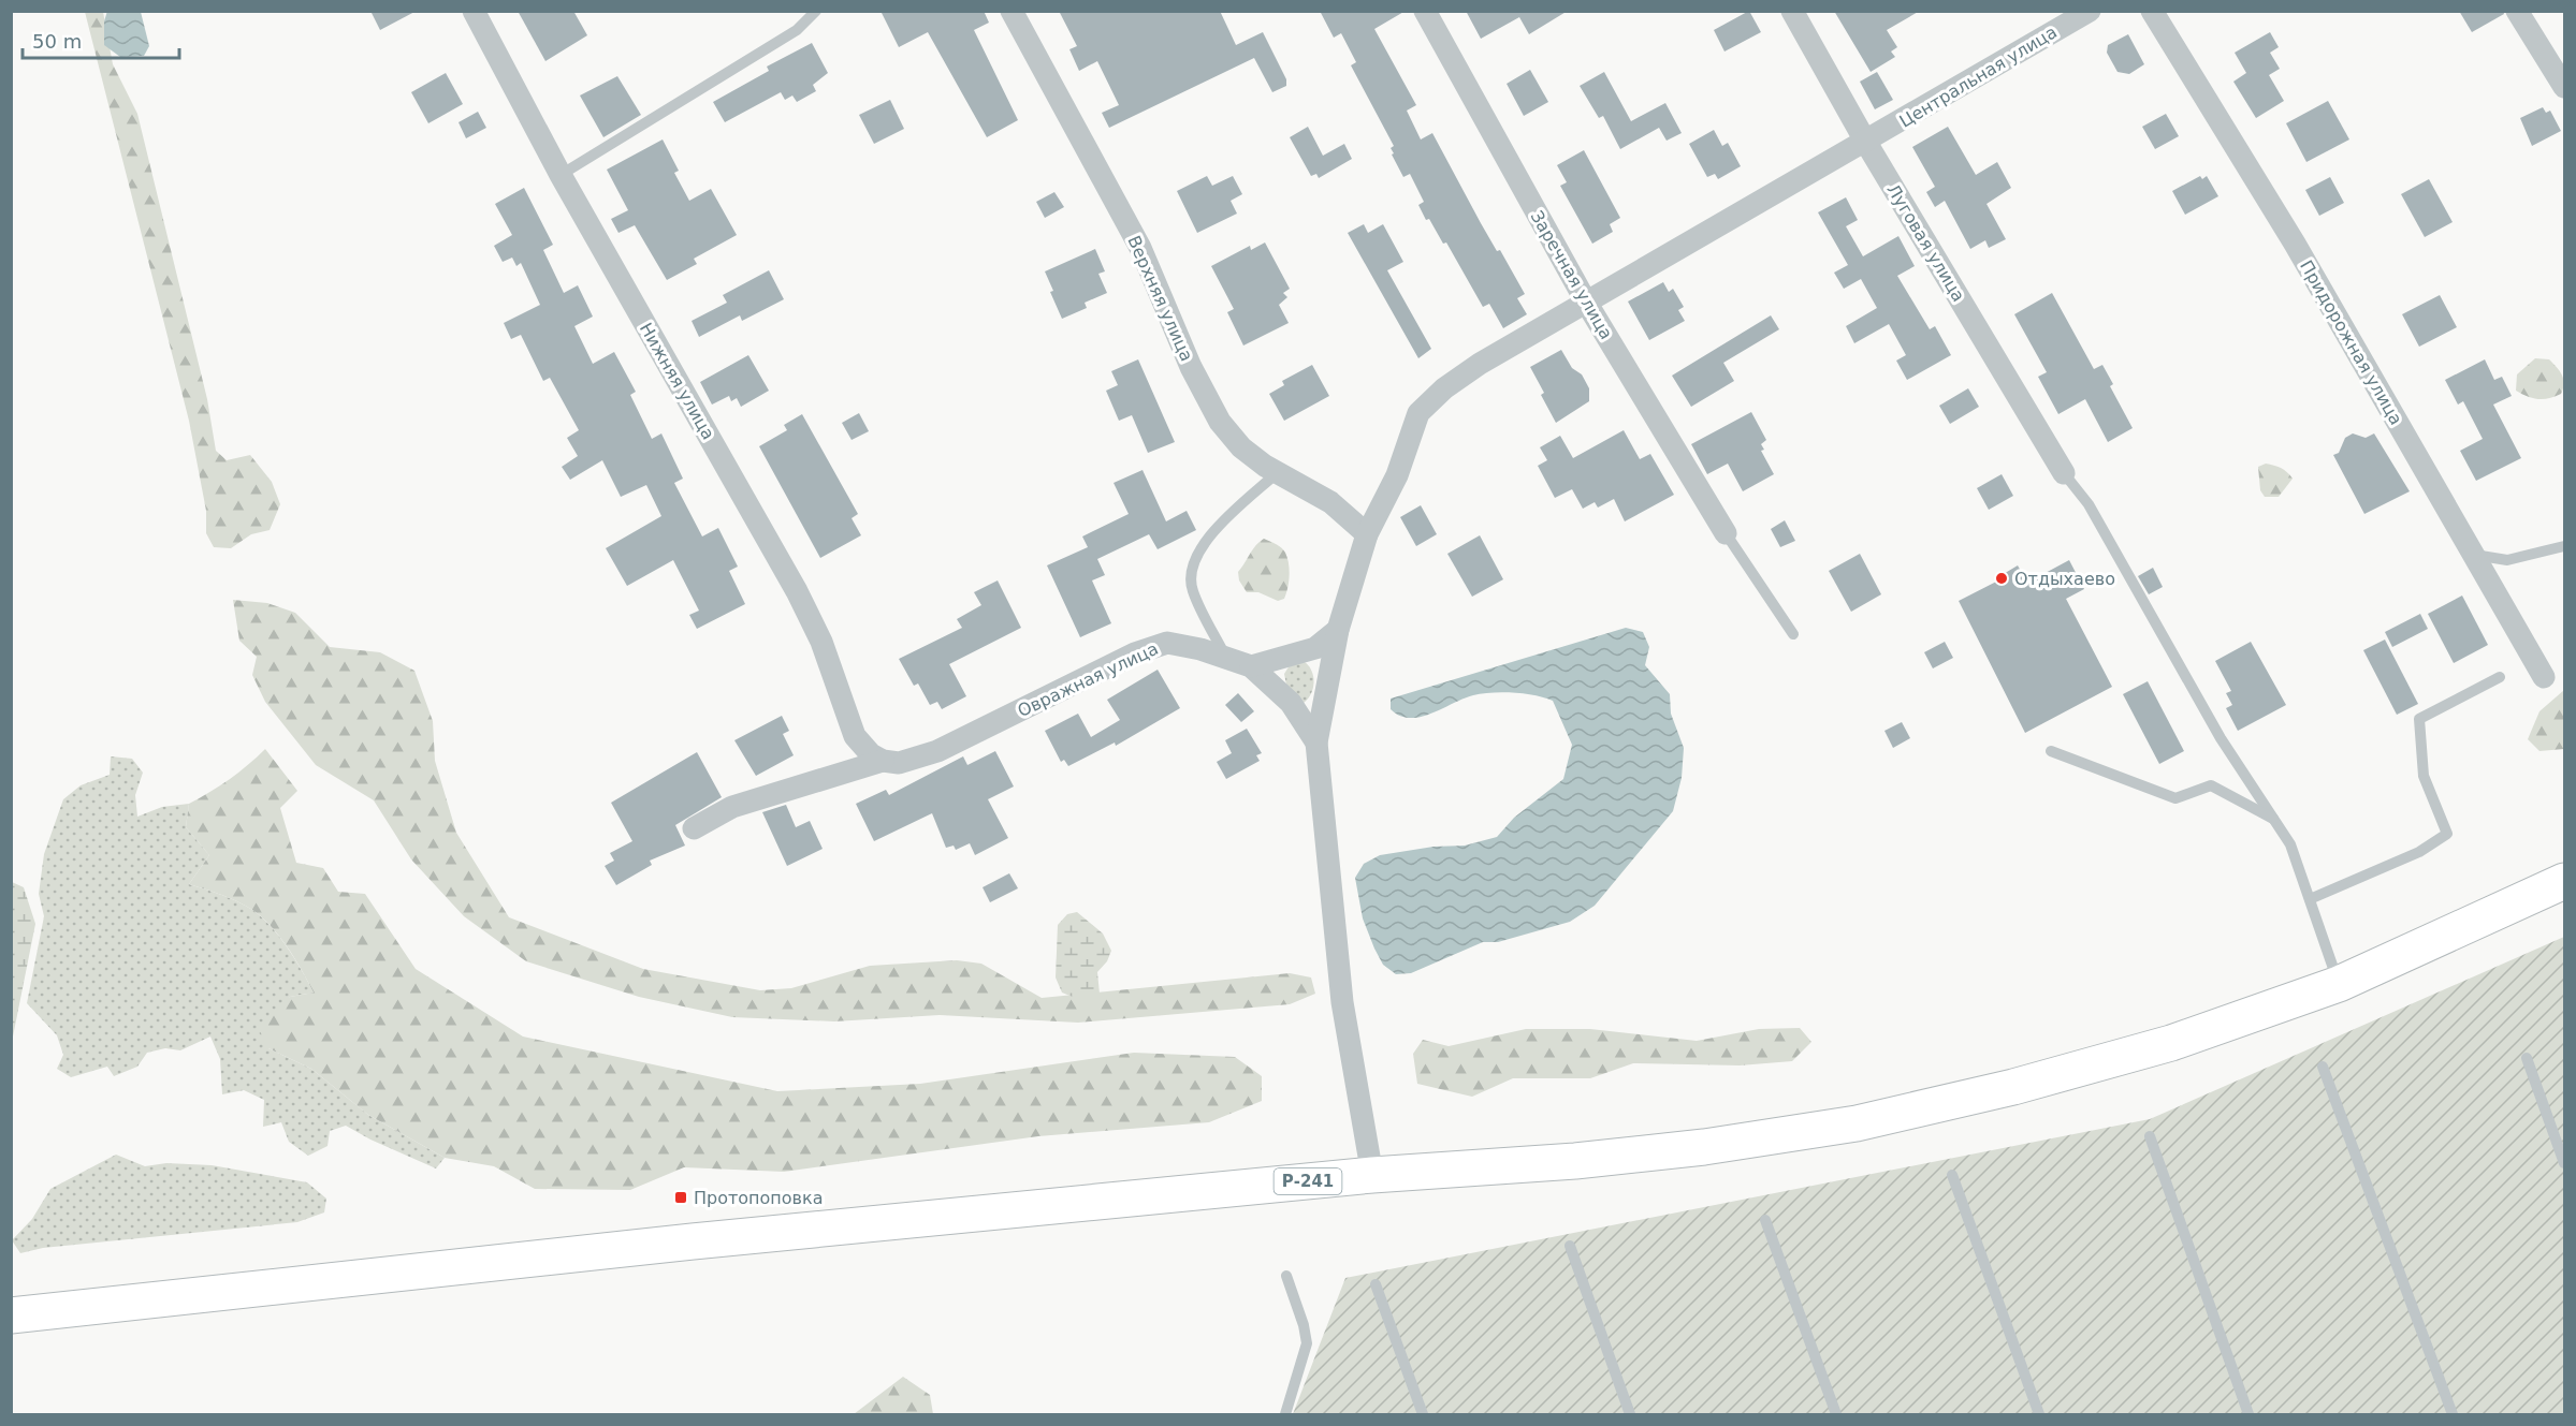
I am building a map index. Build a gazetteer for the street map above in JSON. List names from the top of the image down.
{
  "streets": {
    "highway": ["Р-241"],
    "street": [
      "Центральная улица",
      "Луговая улица",
      "Заречная улица",
      "Верхняя улица",
      "Придорожная улица",
      "Нижняя улица",
      "Овражная улица"
    ]
  },
  "crossings": [
    ["Центральная улица", "Луговая улица"],
    ["Центральная улица", "Заречная улица"],
    ["Центральная улица", "Верхняя улица"],
    ["Центральная улица", "Овражная улица"],
    ["Верхняя улица", "Овражная улица"],
    ["Нижняя улица", "Овражная улица"]
  ],
  "places": {
    "other": ["Отдыхаево"],
    "transit": ["Протопоповка"]
  },
  "scale_bar": "50 m"
}
